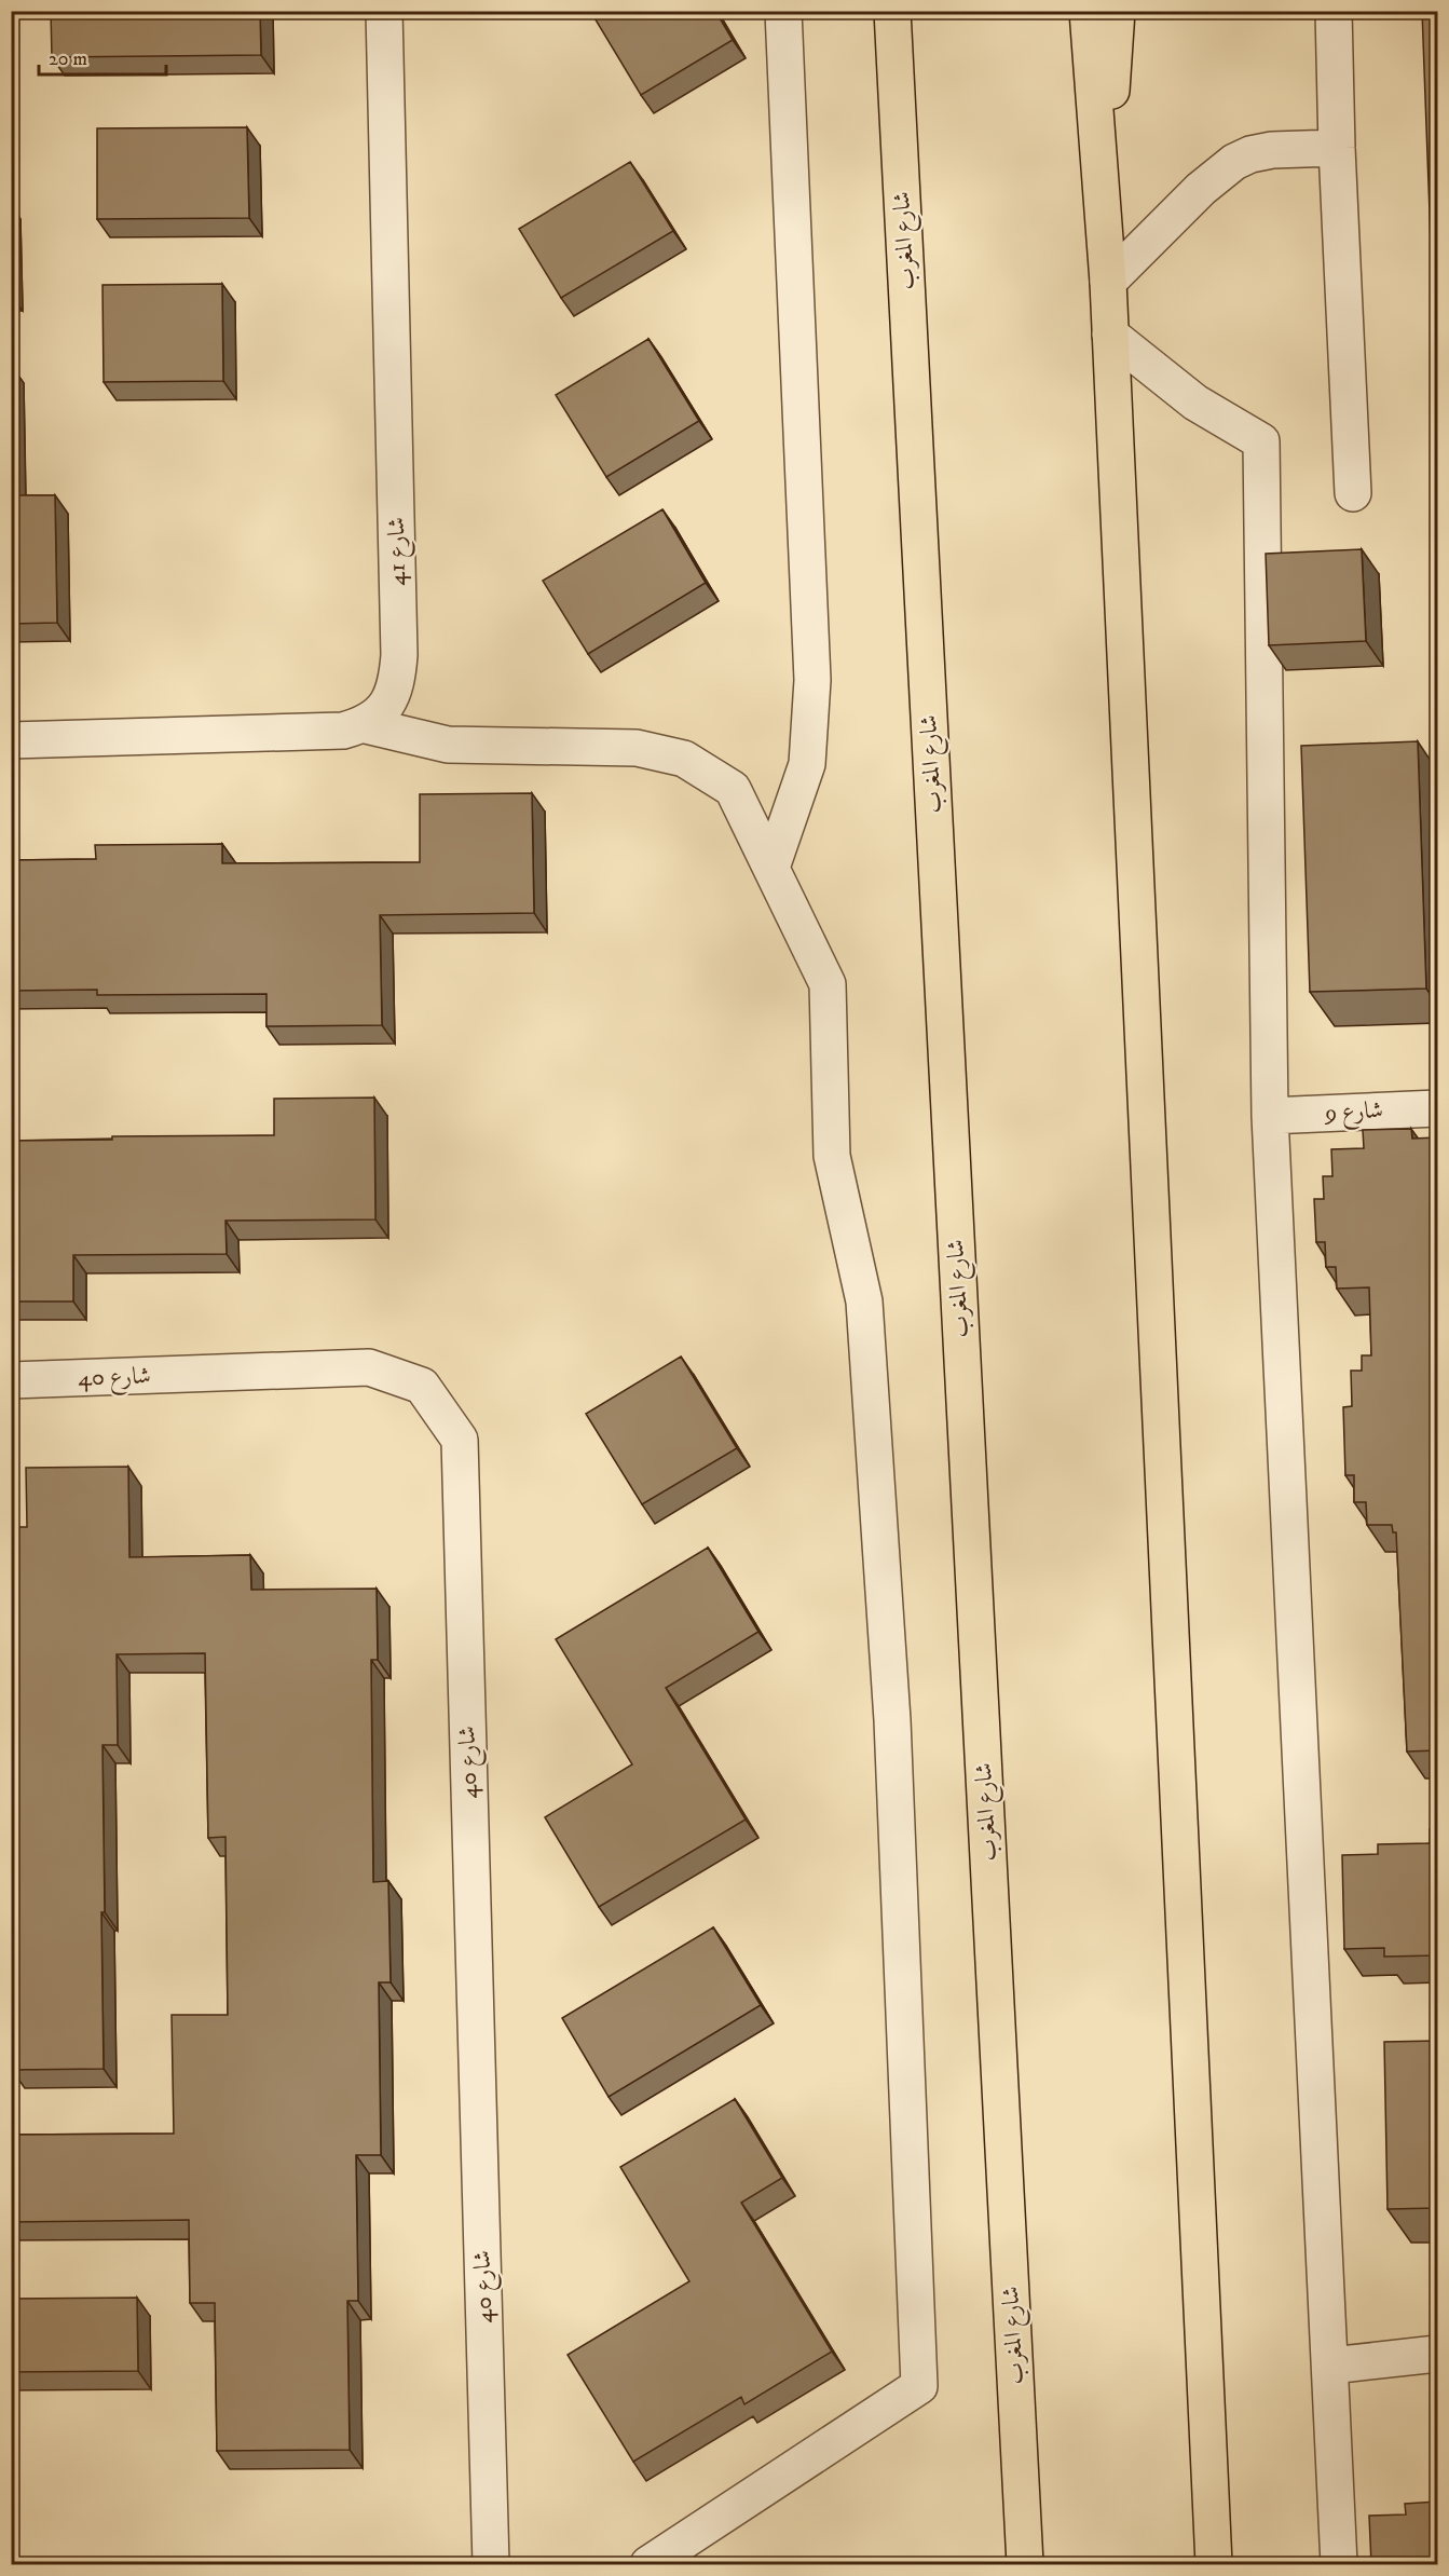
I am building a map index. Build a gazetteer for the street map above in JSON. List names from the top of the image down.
{
  "streets": {
    "highway": ["شارع المغرب"],
    "street": ["شارع 41", "شارع 9", "شارع 40"]
  },
  "scale_bar": "20 m"
}
